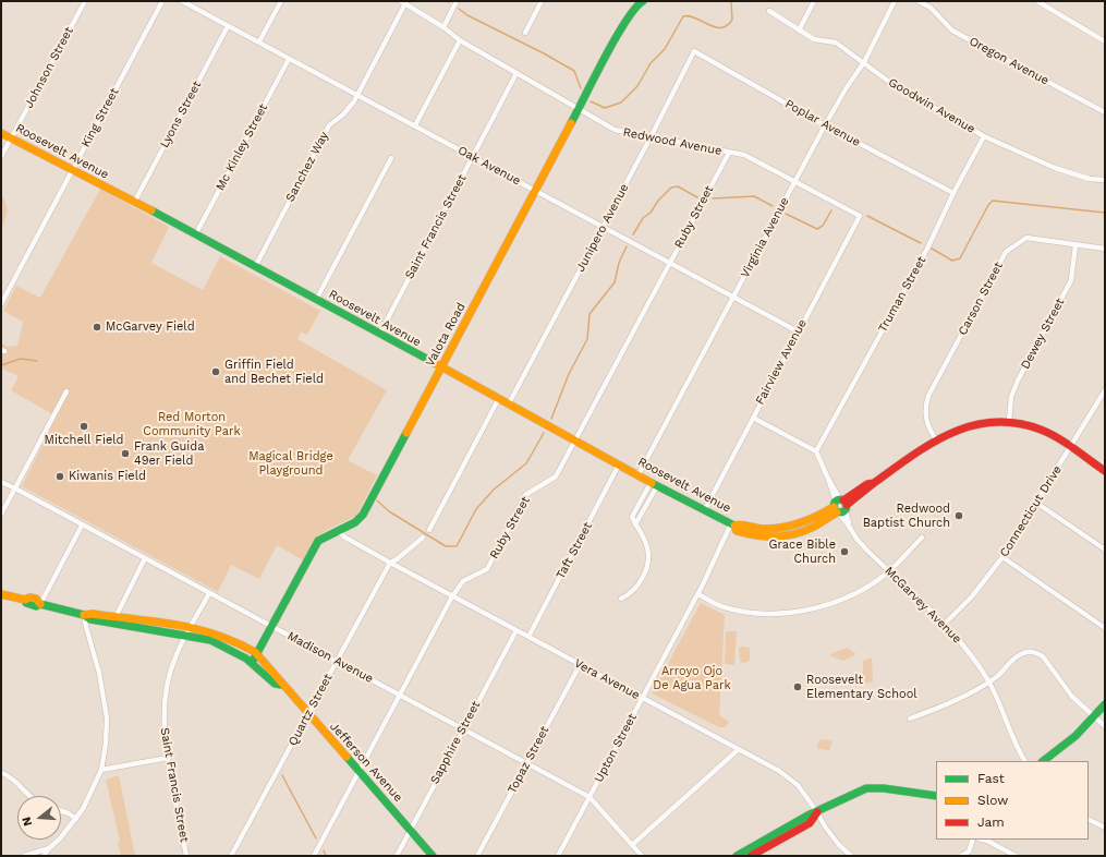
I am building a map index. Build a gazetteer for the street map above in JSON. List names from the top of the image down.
{
  "streets": {
    "street": [
      "Oregon Avenue",
      "Johnson Street",
      "Goodwin Avenue",
      "Lyons Street",
      "King Street",
      "Poplar Avenue",
      "Redwood Avenue",
      "Mc Kinley Street",
      "Roosevelt Avenue",
      "Oak Avenue",
      "Sanchez Way",
      "Ruby Street",
      "Saint Francis Street",
      "Junipero Avenue",
      "Virginia Avenue",
      "Truman Street",
      "Carson Street",
      "Dewey Street",
      "Valota Road",
      "Fairview Avenue",
      "Connecticut Drive",
      "Taft Street",
      "McGarvey Avenue",
      "Madison Avenue",
      "Vera Avenue",
      "Quartz Street",
      "Sapphire Street",
      "Upton Street",
      "Topaz Street",
      "Jefferson Avenue"
    ]
  },
  "crossings": [
    ["Johnson Street", "Roosevelt Avenue"],
    ["Goodwin Avenue", "Virginia Avenue"],
    ["Goodwin Avenue", "Truman Street"],
    ["Lyons Street", "Roosevelt Avenue"],
    ["Lyons Street", "Oak Avenue"],
    ["King Street", "Roosevelt Avenue"],
    ["Poplar Avenue", "Junipero Avenue"],
    ["Poplar Avenue", "Virginia Avenue"],
    ["Poplar Avenue", "Truman Street"],
    ["Redwood Avenue", "Sanchez Way"],
    ["Redwood Avenue", "Ruby Street"],
    ["Redwood Avenue", "Saint Francis Street"],
    ["Redwood Avenue", "Junipero Avenue"],
    ["Redwood Avenue", "Virginia Avenue"],
    ["Redwood Avenue", "Valota Road"],
    ["Redwood Avenue", "Fairview Avenue"],
    ["Mc Kinley Street", "Roosevelt Avenue"],
    ["Mc Kinley Street", "Oak Avenue"],
    ["Roosevelt Avenue", "Sanchez Way"],
    ["Roosevelt Avenue", "Ruby Street"],
    ["Roosevelt Avenue", "Saint Francis Street"],
    ["Roosevelt Avenue", "Junipero Avenue"],
    ["Roosevelt Avenue", "Virginia Avenue"],
    ["Roosevelt Avenue", "Carson Street"],
    ["Roosevelt Avenue", "Dewey Street"],
    ["Roosevelt Avenue", "Valota Road"],
    ["Roosevelt Avenue", "Fairview Avenue"],
    ["Roosevelt Avenue", "Connecticut Drive"],
    ["Roosevelt Avenue", "Taft Street"],
    ["Roosevelt Avenue", "McGarvey Avenue"],
    ["Roosevelt Avenue", "Upton Street"],
    ["Oak Avenue", "Sanchez Way"],
    ["Oak Avenue", "Ruby Street"],
    ["Oak Avenue", "Saint Francis Street"],
    ["Oak Avenue", "Junipero Avenue"],
    ["Oak Avenue", "Virginia Avenue"],
    ["Oak Avenue", "Valota Road"],
    ["Oak Avenue", "Fairview Avenue"],
    ["Ruby Street", "Madison Avenue"],
    ["Ruby Street", "Vera Avenue"],
    ["Ruby Street", "Jefferson Avenue"],
    ["Saint Francis Street", "Madison Avenue"],
    ["Saint Francis Street", "Jefferson Avenue"],
    ["Truman Street", "McGarvey Avenue"],
    ["Carson Street", "Dewey Street"],
    ["Valota Road", "Madison Avenue"],
    ["Valota Road", "Vera Avenue"],
    ["Valota Road", "Jefferson Avenue"],
    ["Connecticut Drive", "McGarvey Avenue"],
    ["Taft Street", "Vera Avenue"],
    ["Madison Avenue", "Quartz Street"],
    ["Madison Avenue", "Sapphire Street"],
    ["Madison Avenue", "Upton Street"],
    ["Madison Avenue", "Topaz Street"],
    ["Vera Avenue", "Quartz Street"],
    ["Vera Avenue", "Sapphire Street"],
    ["Vera Avenue", "Upton Street"],
    ["Vera Avenue", "Topaz Street"],
    ["Quartz Street", "Jefferson Avenue"],
    ["Sapphire Street", "Jefferson Avenue"]
  ],
  "parks": ["Red Morton Community Park", "Magical Bridge Playground", "Arroyo Ojo De Agua Park"],
  "places": [
    "McGarvey Field",
    "Griffin Field and Bechet Field",
    "Mitchell Field",
    "Frank Guida 49er Field",
    "Kiwanis Field",
    "Redwood Baptist Church",
    "Grace Bible Church",
    "Roosevelt Elementary School"
  ],
  "legend": ["Fast", "Slow", "Jam"],
  "north": "left"
}
